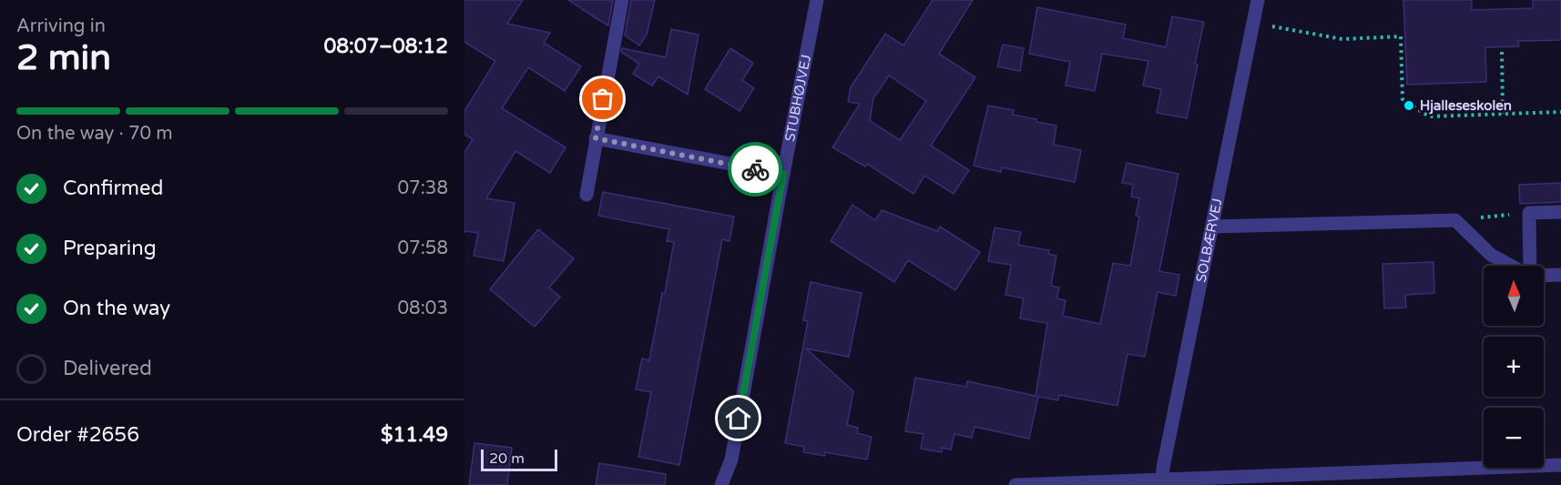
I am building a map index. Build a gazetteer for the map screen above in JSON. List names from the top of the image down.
{
  "streets": {
    "street": ["STUBHØJVEJ", "SOLBÆRVEJ"]
  },
  "places": ["Hjalleseskolen"],
  "scale_bar": "20 m",
  "north": "top",
  "page": {
    "heading": ["2 min", "Arriving in", "08:07–08:12"],
    "panel": ["Order #2656", "$11.49"],
    "bar": "On the way · 70 m",
    "list": [
      ["Confirmed", "07:38"],
      ["Preparing", "07:58"],
      ["On the way", "08:03"],
      "Delivered"
    ],
    "map_buttons": ["+", "−"],
    "scale": "20 m"
  }
}
